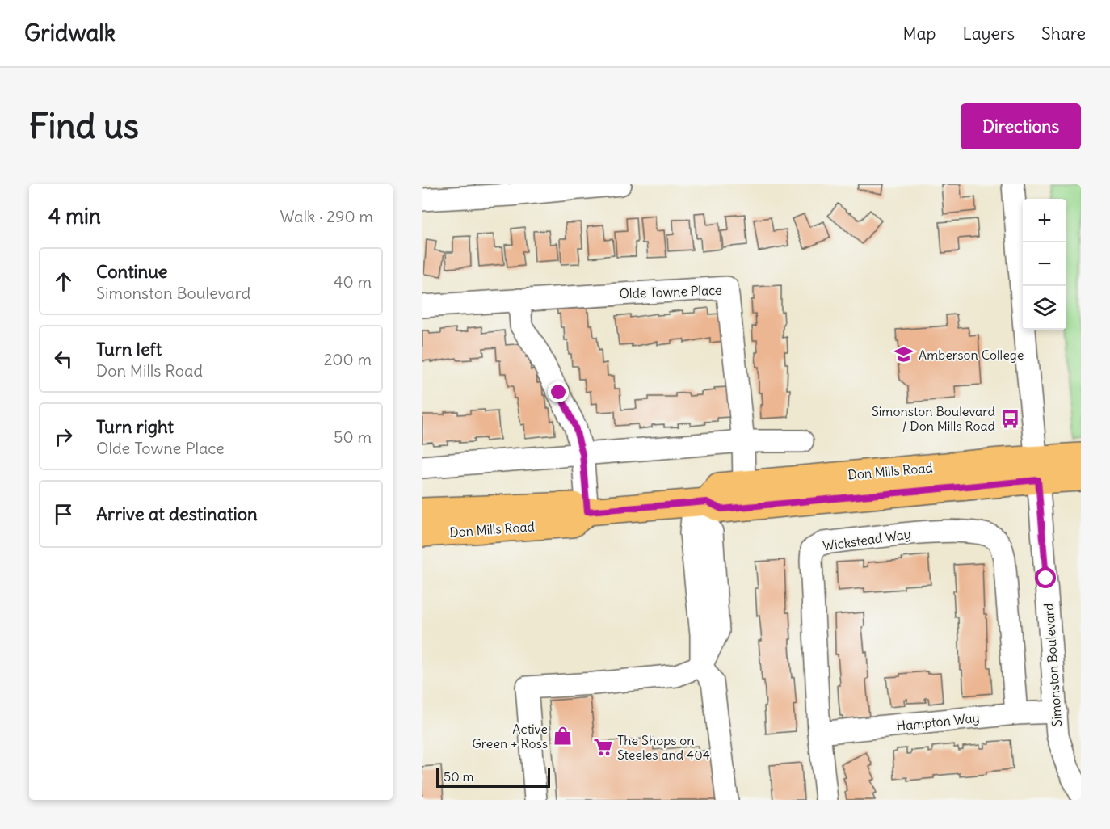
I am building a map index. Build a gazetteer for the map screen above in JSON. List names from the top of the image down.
{
  "streets": {
    "main road": ["Don Mills Road"],
    "street": [
      "Olde Towne Place",
      "Wickstead Way",
      "Simonston Boulevard",
      "Hampton Way"
    ]
  },
  "crossings": [
    ["Olde Towne Place", "Don Mills Road"],
    ["Don Mills Road", "Simonston Boulevard"],
    ["Wickstead Way", "Hampton Way"],
    ["Simonston Boulevard", "Hampton Way"]
  ],
  "places": {
    "school or university": ["Amberson College"],
    "bus stop": ["Simonston Boulevard / Don Mills Road"],
    "shop": ["Active Green + Ross"],
    "supermarket": ["The Shops on Steeles and 404"]
  },
  "scale_bar": "50 m",
  "page": {
    "header": "Gridwalk",
    "nav": ["Map", "Layers", "Share"],
    "buttons": "Directions",
    "title": "Find us",
    "heading": ["4 min", "Walk · 290 m"],
    "map_buttons": ["+", "−"],
    "list": [
      ["Continue", "Simonston Boulevard", "40 m"],
      ["Turn left", "Don Mills Road", "200 m"],
      ["Turn right", "Olde Towne Place", "50 m"],
      "Arrive at destination"
    ],
    "scale": "50 m"
  }
}
